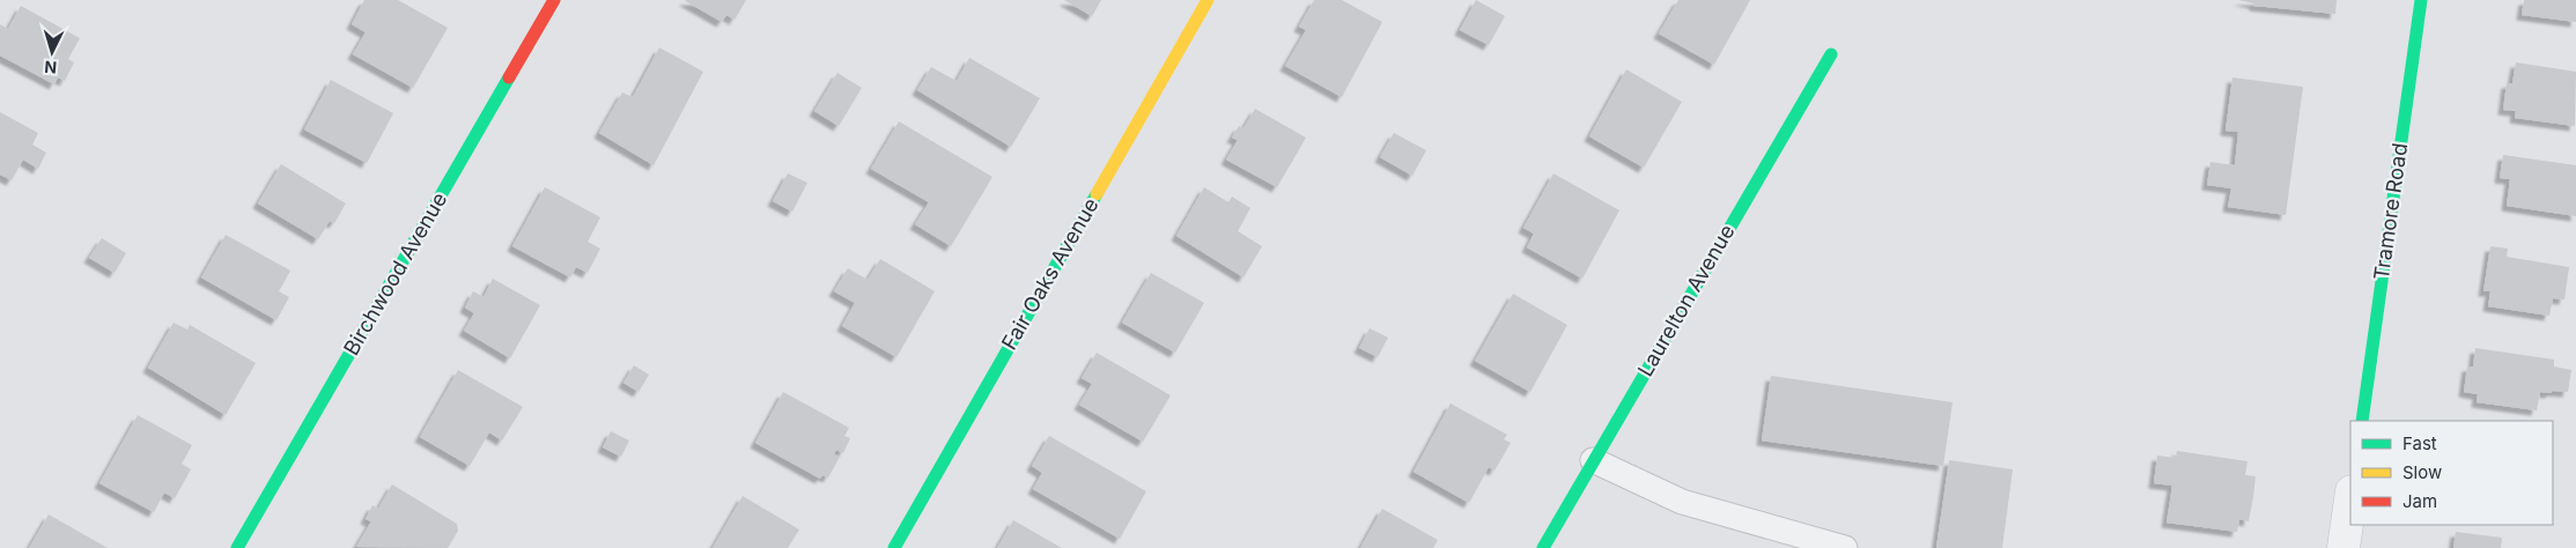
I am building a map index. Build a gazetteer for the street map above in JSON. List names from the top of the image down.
{
  "streets": {
    "street": [
      "Tramore Road",
      "Birchwood Avenue",
      "Fair Oaks Avenue",
      "Laurelton Avenue"
    ]
  },
  "legend": ["Fast", "Slow", "Jam"],
  "north": "bottom"
}
